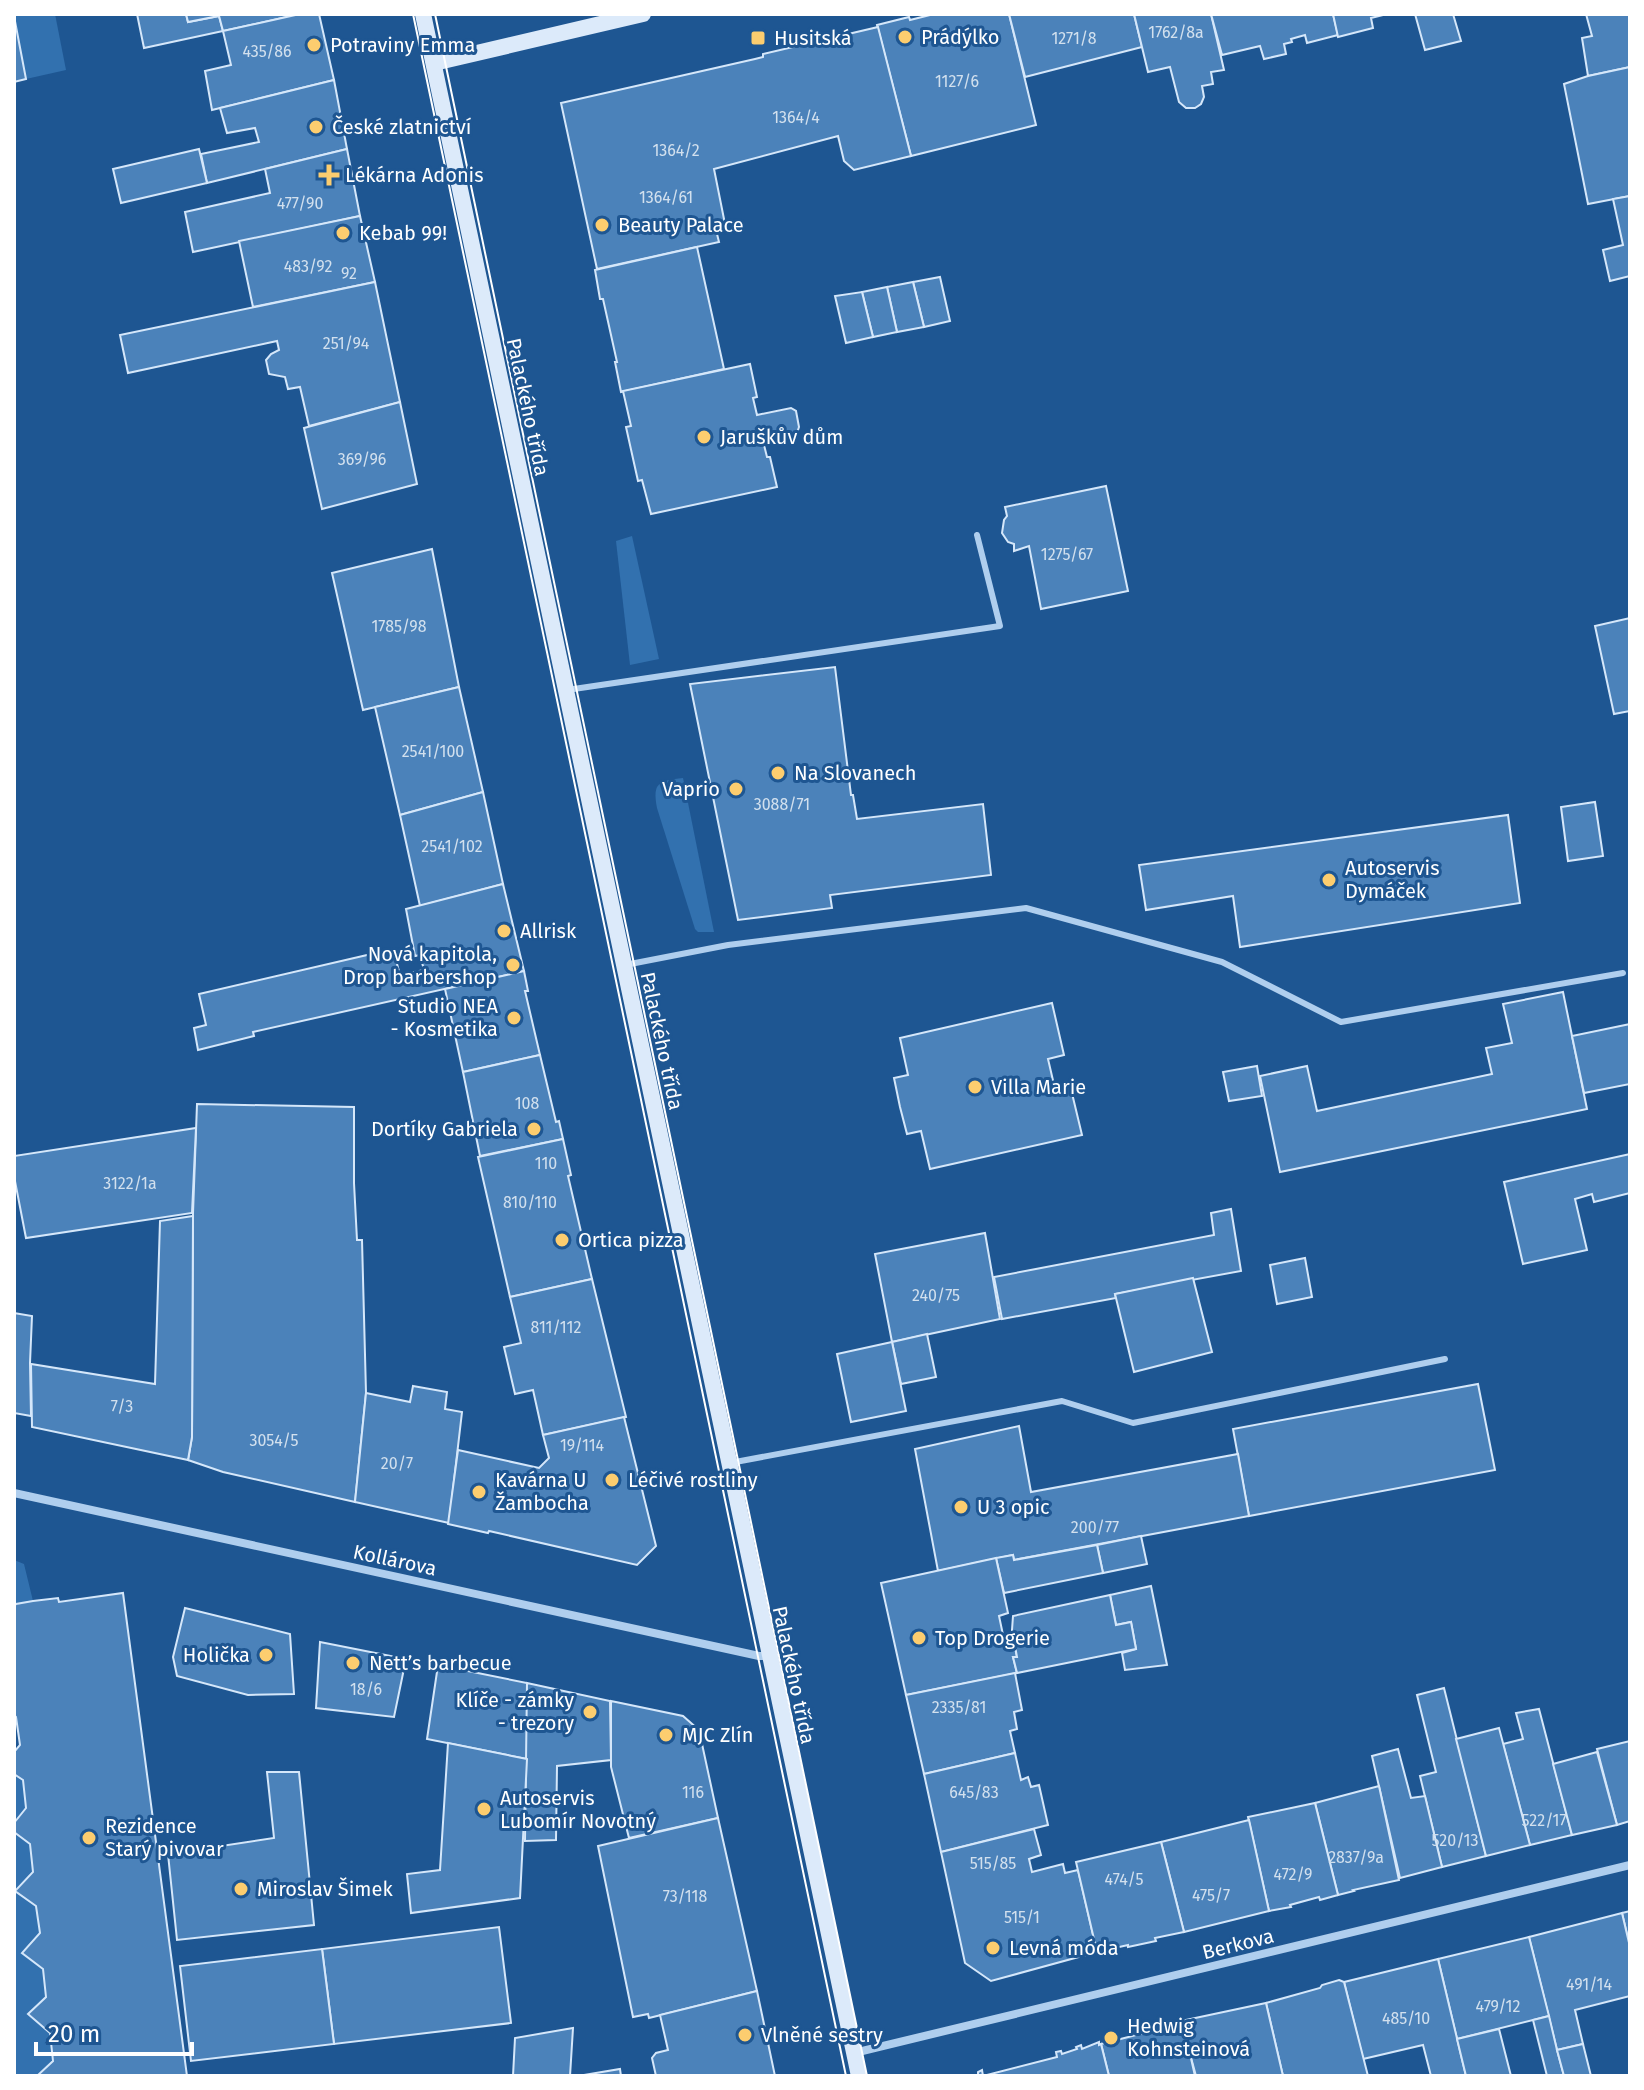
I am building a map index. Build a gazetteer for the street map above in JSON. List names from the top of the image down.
{
  "streets": {
    "street": ["Palackého třída", "Kollárova", "Berkova"]
  },
  "crossings": [
    ["Palackého třída", "Kollárova"],
    ["Palackého třída", "Berkova"]
  ],
  "places": {
    "other": [
      "Prádýlko",
      "Potraviny Emma",
      "České zlatnictví",
      "Beauty Palace",
      "Kebab 99!",
      "Jaruškův dům",
      "Na Slovanech",
      "Vaprio",
      "Autoservis Dymáček",
      "Allrisk",
      "Nová kapitola, Drop barbershop",
      "Studio NEA - Kosmetika",
      "Villa Marie",
      "Dortíky Gabriela",
      "Ortica pizza",
      "Léčivé rostliny",
      "Kavárna U Žambocha",
      "U 3 opic",
      "Top Drogerie",
      "Holička",
      "Nett’s barbecue",
      "Klíče - zámky - trezory",
      "MJC Zlín",
      "Autoservis Lubomír Novotný",
      "Rezidence Starý pivovar",
      "Miroslav Šimek",
      "Levná móda",
      "Vlněné sestry",
      "Hedwig Kohnsteinová"
    ],
    "transit": ["Husitská"],
    "health": ["Lékárna Adonis"]
  },
  "house_numbers": [
    "1762/8a",
    "1271/8",
    "435/86",
    "1127/6",
    "1364/4",
    "1364/2",
    "1364/61",
    "477/90",
    "483/92",
    "92",
    "251/94",
    "369/96",
    "1275/67",
    "1785/98",
    "2541/100",
    "3088/71",
    "2541/102",
    "108",
    "110",
    "3122/1a",
    "810/110",
    "240/75",
    "811/112",
    "7/3",
    "3054/5",
    "19/114",
    "20/7",
    "200/77",
    "18/6",
    "2335/81",
    "116",
    "645/83",
    "522/17",
    "520/13",
    "2837/9a",
    "515/85",
    "472/9",
    "474/5",
    "475/7",
    "73/118",
    "515/1",
    "491/14",
    "479/12",
    "485/10"
  ],
  "scale_bar": "20 m"
}
